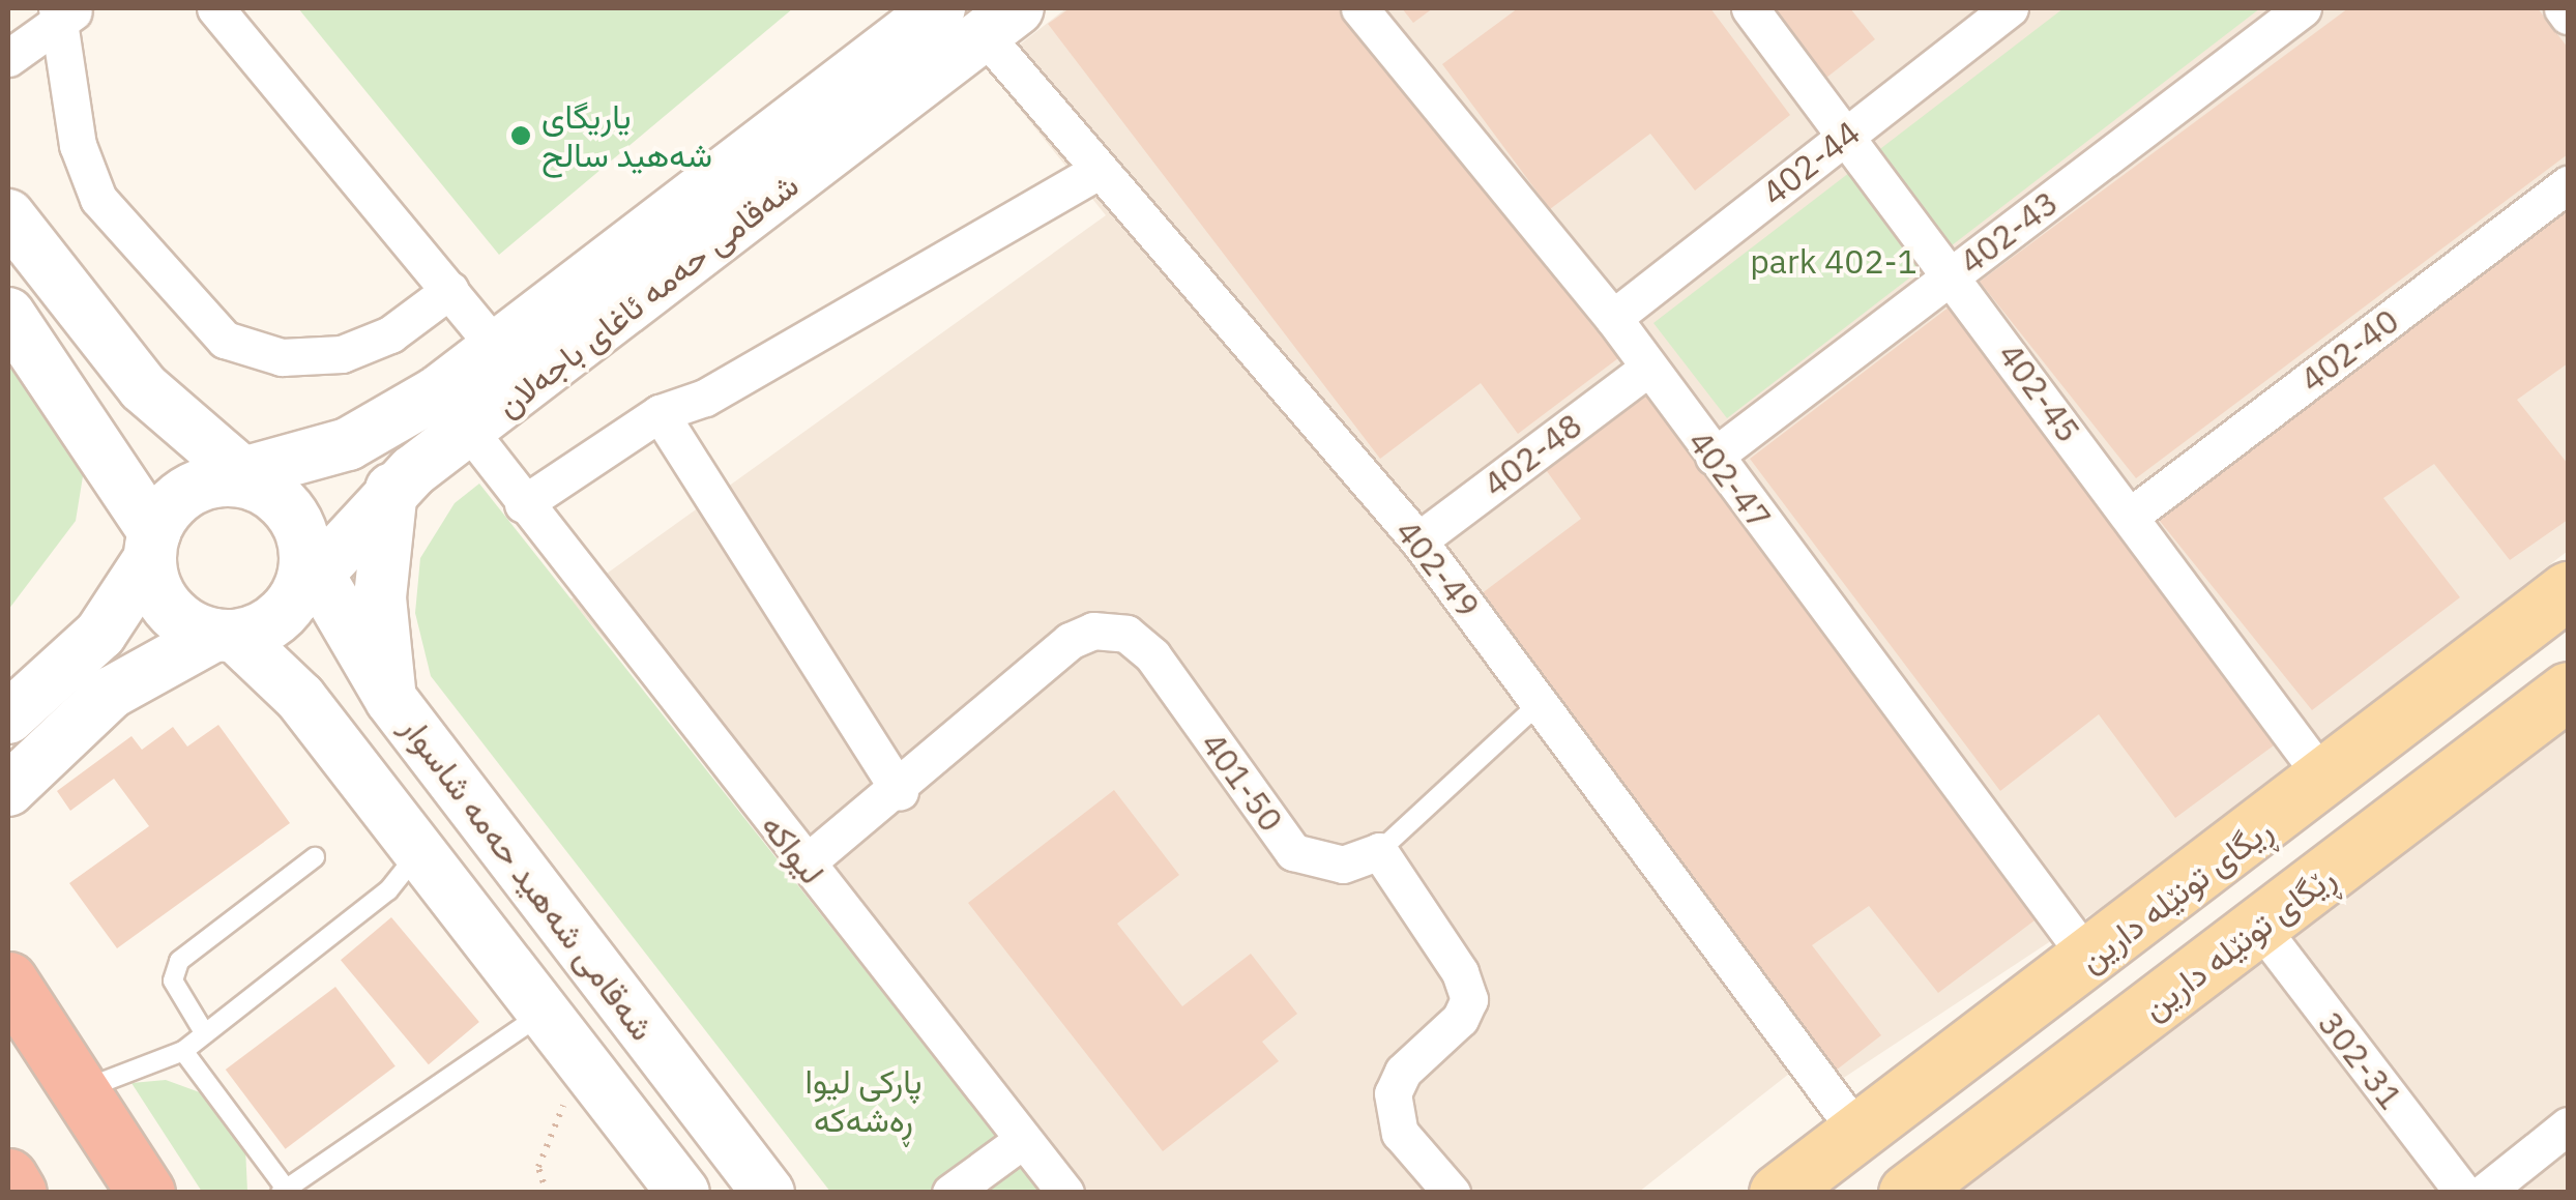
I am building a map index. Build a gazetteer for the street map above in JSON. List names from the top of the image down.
{
  "streets": {
    "main road": [
      "شەقامی حەمە ئاغای باجەلان",
      "شەقامی شەهید حەمە شاسوار",
      "ڕیگای تونێلە دارین",
      "ڕێگای تونێلە دارین"
    ],
    "street": [
      "402-44",
      "402-43",
      "402-40",
      "402-45",
      "402-48",
      "402-47",
      "402-49",
      "401-50",
      "لیواکە",
      "302-31"
    ]
  },
  "crossings": [
    ["402-44", "402-45"],
    ["402-44", "402-47"],
    ["402-43", "402-45"],
    ["402-43", "402-47"],
    ["شەقامی حەمە ئاغای باجەلان", "402-49"],
    ["شەقامی حەمە ئاغای باجەلان", "لیواکە"],
    ["شەقامی حەمە ئاغای باجەلان", "شەقامی شەهید حەمە شاسوار"],
    ["402-40", "402-45"],
    ["402-45", "ڕیگای تونێلە دارین"],
    ["402-48", "402-47"],
    ["402-48", "402-49"],
    ["402-47", "ڕیگای تونێلە دارین"],
    ["402-49", "ڕیگای تونێلە دارین"],
    ["401-50", "لیواکە"],
    ["ڕێگای تونێلە دارین", "302-31"]
  ],
  "parks": ["park 402-1", "پارکی لیوا ڕەشەکە"],
  "places": ["یاریگای شەهید سالح"]
}
